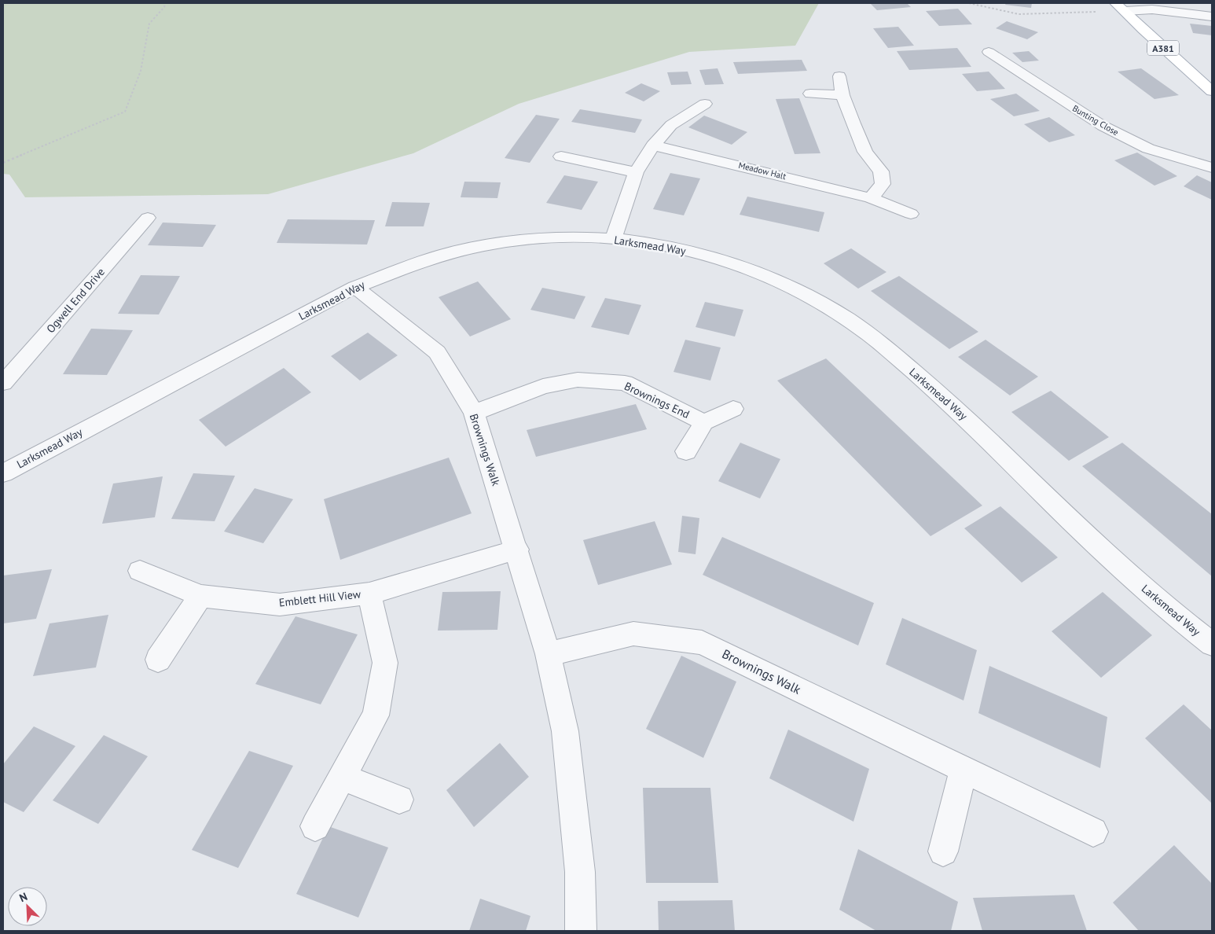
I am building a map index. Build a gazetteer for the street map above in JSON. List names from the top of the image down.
{
  "streets": {
    "main road": ["A381"],
    "street": [
      "Bunting Close",
      "Meadow Halt",
      "Larksmead Way",
      "Ogwell End Drive",
      "Brownings End",
      "Brownings Walk",
      "Emblett Hill View"
    ]
  },
  "crossings": [
    ["Larksmead Way", "Brownings Walk"],
    ["Brownings End", "Brownings Walk"],
    ["Brownings Walk", "Emblett Hill View"]
  ],
  "north": "top left"
}
